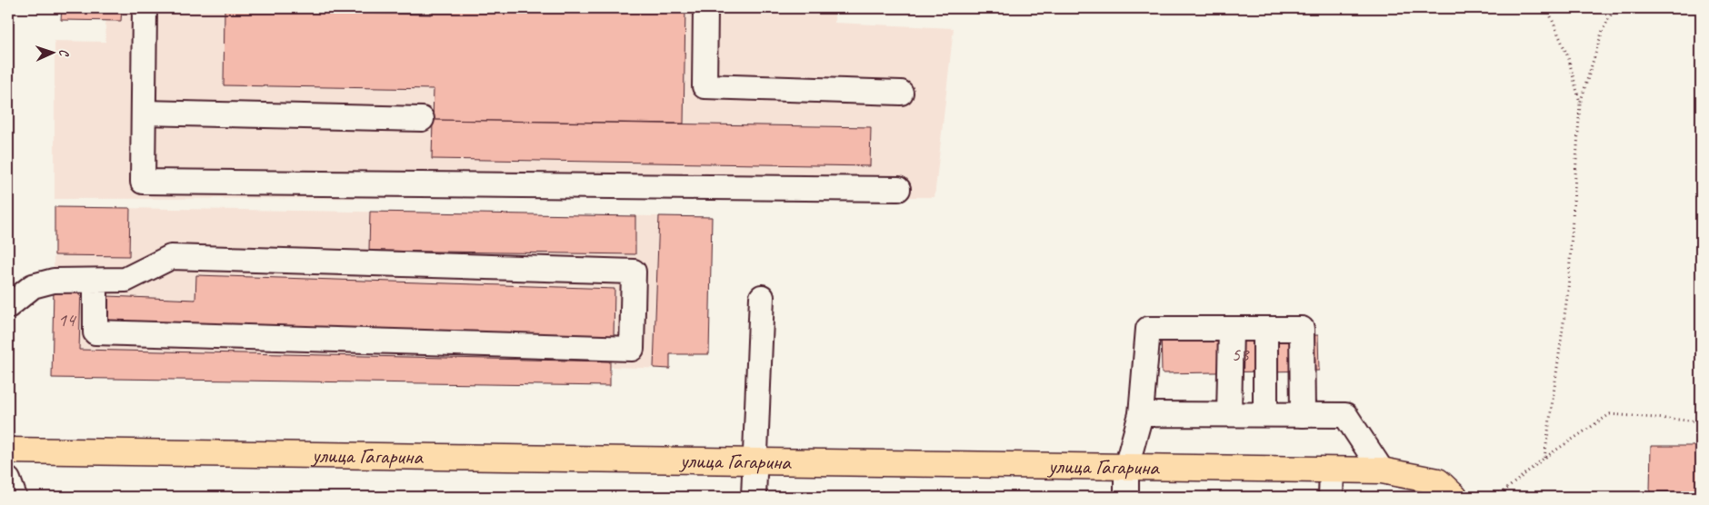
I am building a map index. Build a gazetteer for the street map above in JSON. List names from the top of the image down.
{
  "streets": {
    "main road": ["улица Гагарина"]
  },
  "house_numbers": ["14", "53"],
  "north": "right"
}
